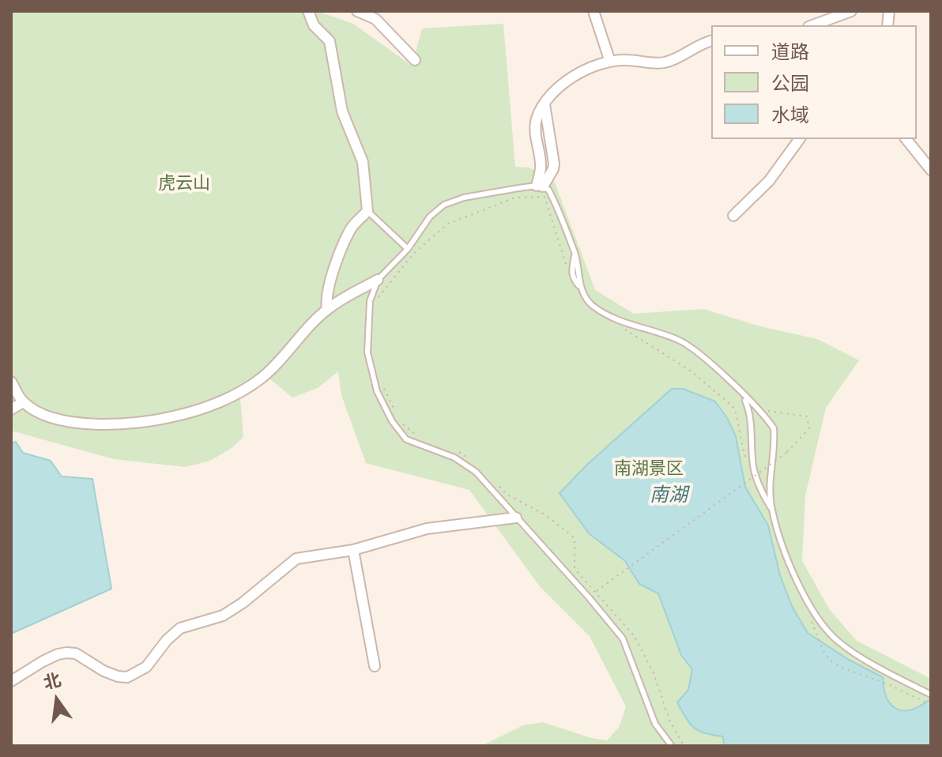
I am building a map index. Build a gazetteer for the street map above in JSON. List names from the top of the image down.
{
  "water": ["南湖"],
  "parks": ["虎云山", "南湖景区"],
  "legend": ["道路", "公园", "水域"],
  "north": "top"
}
